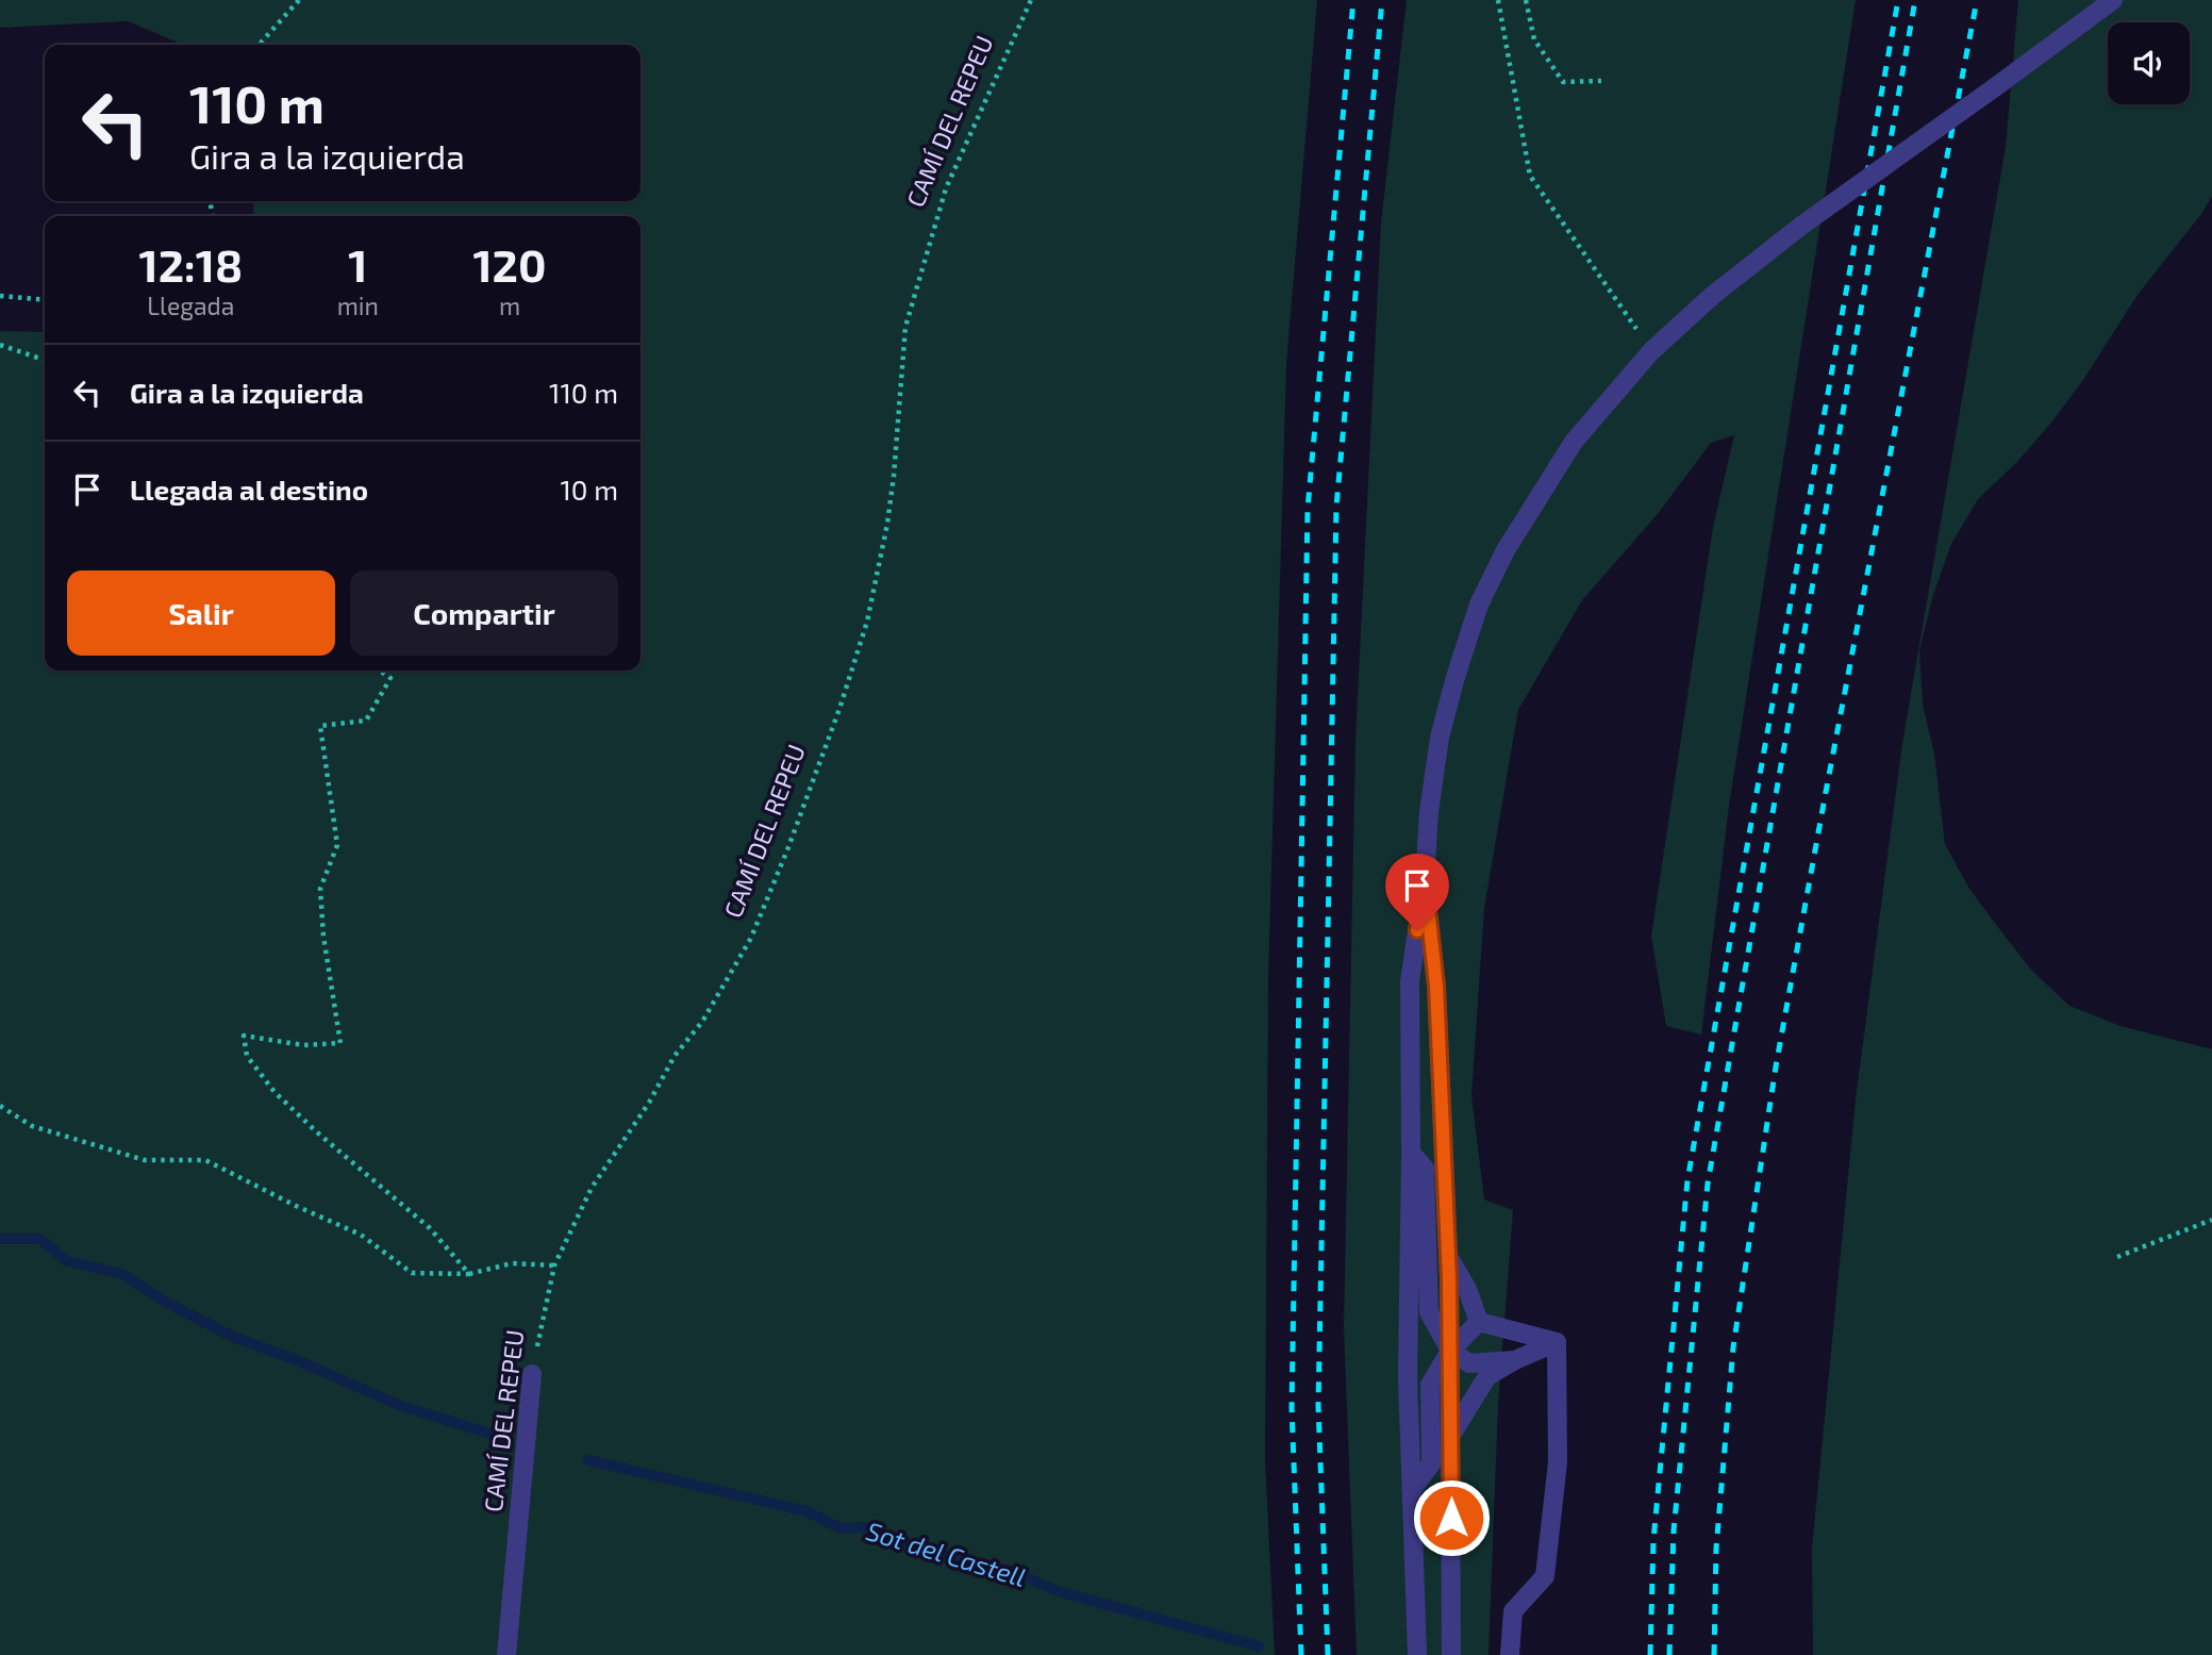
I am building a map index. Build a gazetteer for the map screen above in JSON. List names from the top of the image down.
{
  "streets": {
    "street": ["CAMÍ DEL REPEU"]
  },
  "water": ["Sot del Castell"],
  "page": {
    "turn": ["110 m", "Gira a la izquierda"],
    "eta": [
      "12:18",
      "Llegada",
      "1",
      "min",
      "120",
      "m"
    ],
    "list": [
      {
        "name": "Gira a la izquierda",
        "value": "110 m"
      },
      {
        "name": "Llegada al destino",
        "value": "10 m"
      }
    ],
    "buttons": ["Salir", "Compartir"]
  }
}
